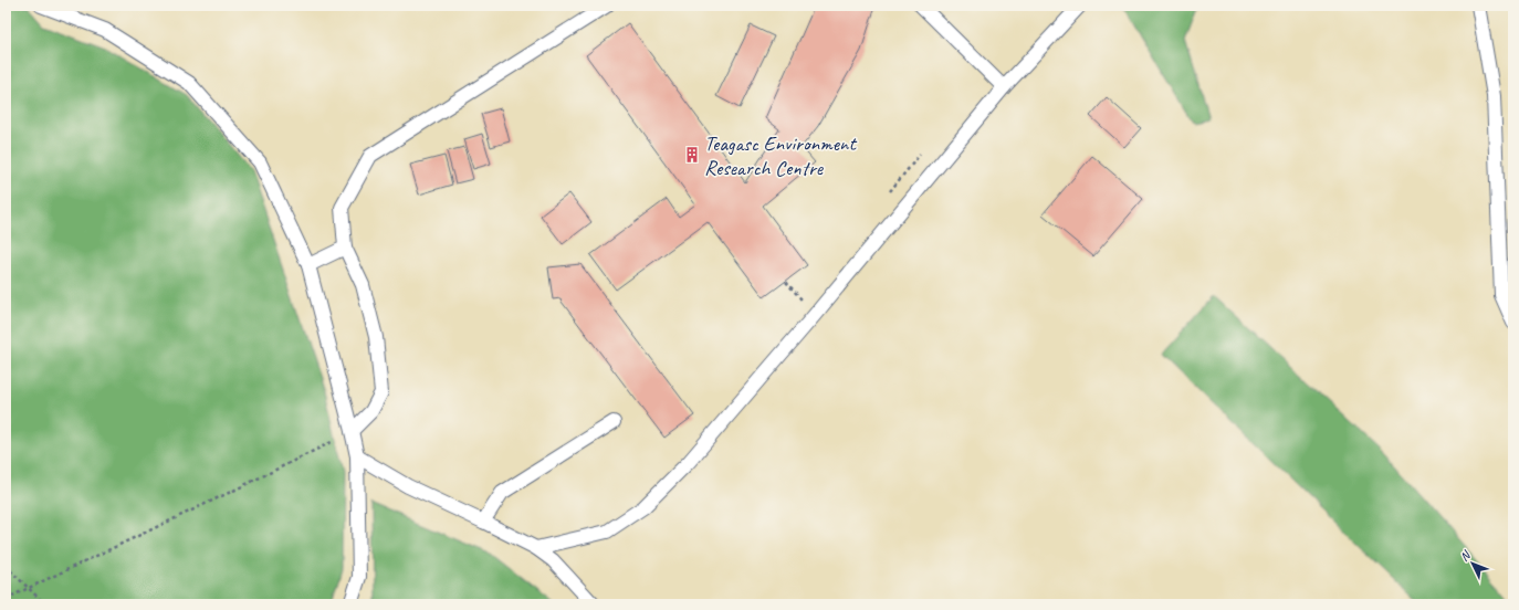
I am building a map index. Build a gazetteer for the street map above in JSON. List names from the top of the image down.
{
  "places": {
    "building": ["Teagasc Environment Research Centre"]
  },
  "north": "top left"
}
